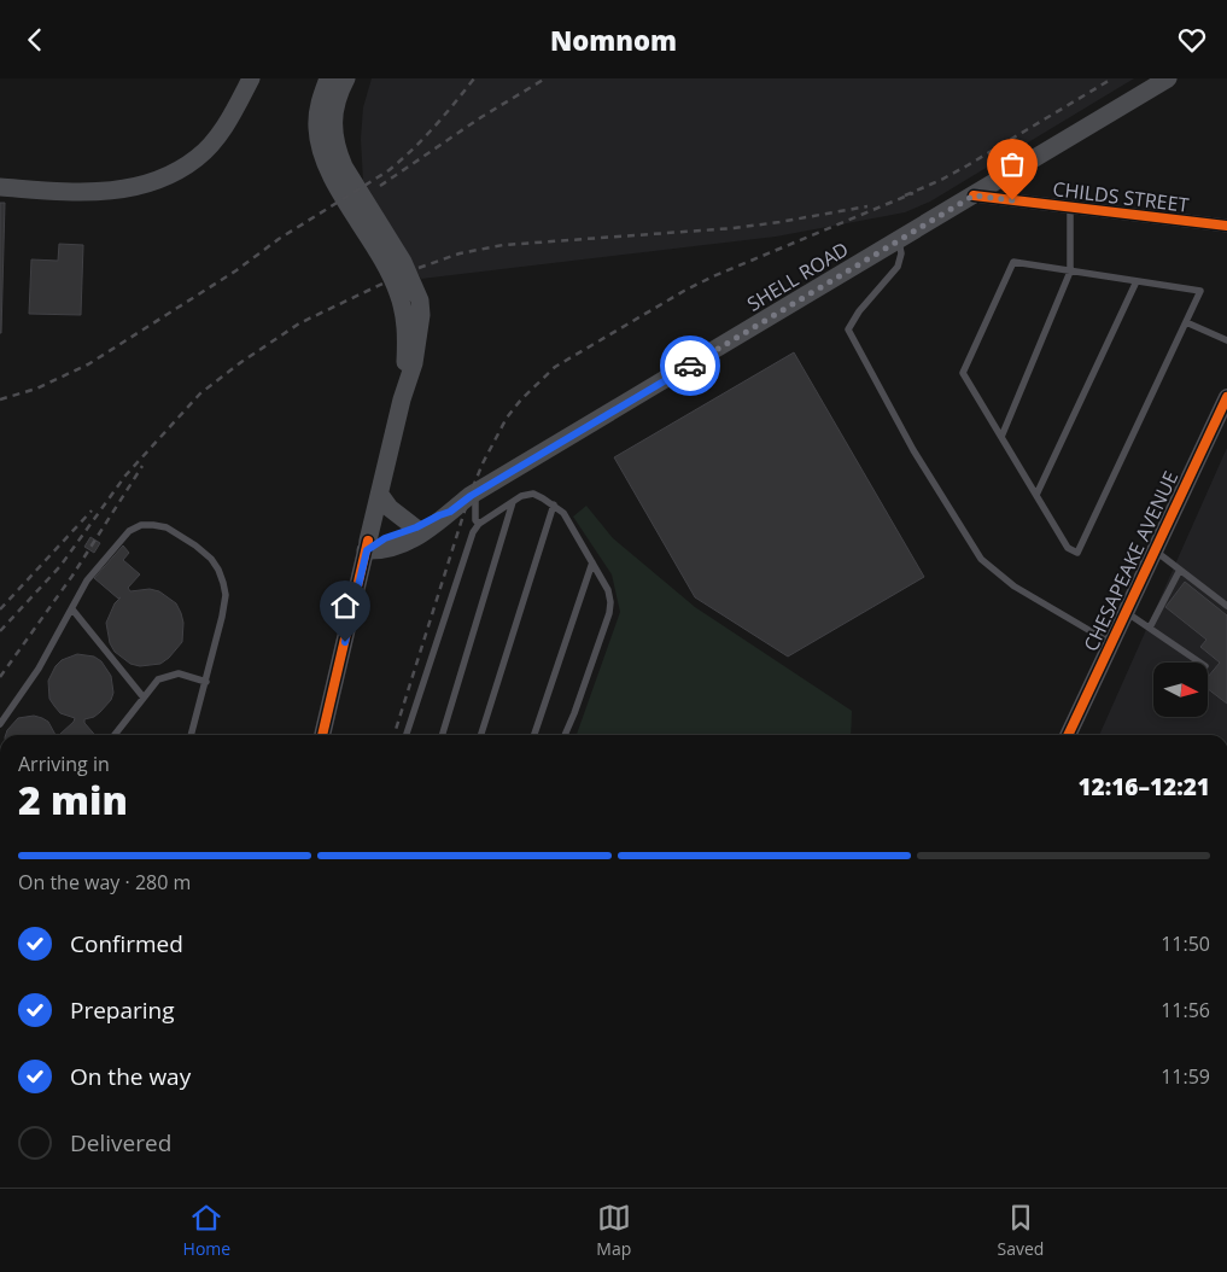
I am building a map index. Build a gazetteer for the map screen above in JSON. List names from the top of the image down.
{
  "streets": {
    "main road": ["SHELL ROAD"],
    "street": ["CHILDS STREET", "CHESAPEAKE AVENUE"]
  },
  "crossings": [
    ["CHILDS STREET", "SHELL ROAD"]
  ],
  "north": "right",
  "page": {
    "header": "Nomnom",
    "heading": ["2 min", "Arriving in", "12:16–12:21"],
    "bar": "On the way · 280 m",
    "list": [
      ["Confirmed", "11:50"],
      ["Preparing", "11:56"],
      ["On the way", "11:59"],
      "Delivered"
    ],
    "tabs": ["Home", "Map", "Saved"]
  }
}
